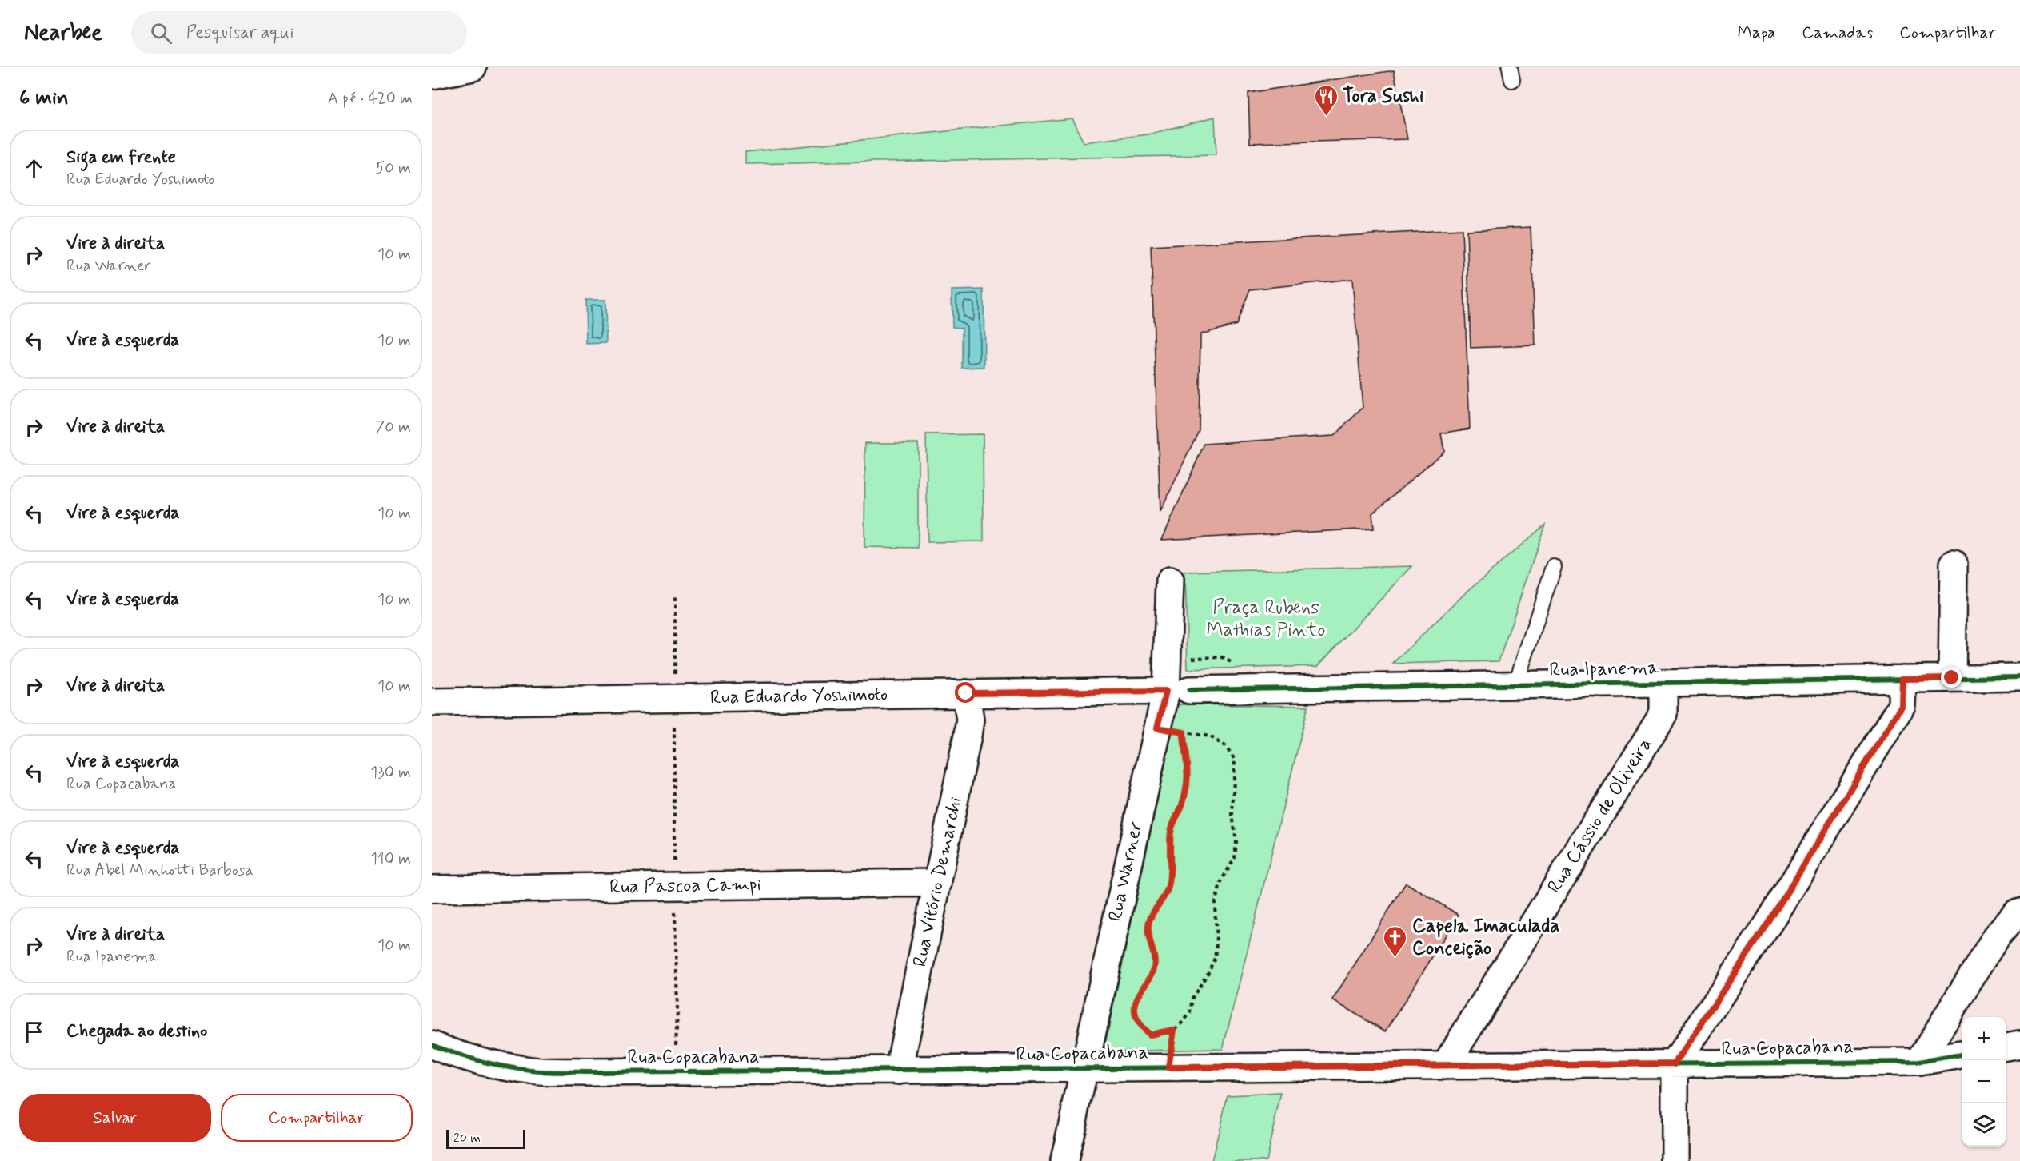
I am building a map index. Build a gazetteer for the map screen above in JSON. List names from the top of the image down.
{
  "streets": {
    "street": [
      "Rua Ipanema",
      "Rua Eduardo Yoshimoto",
      "Rua Cássio de Oliveira",
      "Rua Warner",
      "Rua Vitório Demarchi",
      "Rua Pascoa Campi",
      "Rua Copacabana"
    ]
  },
  "crossings": [
    ["Rua Ipanema", "Rua Eduardo Yoshimoto"],
    ["Rua Ipanema", "Rua Cássio de Oliveira"],
    ["Rua Ipanema", "Rua Warner"],
    ["Rua Eduardo Yoshimoto", "Rua Warner"],
    ["Rua Eduardo Yoshimoto", "Rua Vitório Demarchi"],
    ["Rua Cássio de Oliveira", "Rua Copacabana"],
    ["Rua Warner", "Rua Copacabana"],
    ["Rua Vitório Demarchi", "Rua Pascoa Campi"],
    ["Rua Vitório Demarchi", "Rua Copacabana"]
  ],
  "parks": ["Praça Rubens Mathias Pinto"],
  "places": {
    "restaurant": ["Tora Sushi"],
    "church": ["Capela Imaculada Conceição"]
  },
  "scale_bar": "20 m",
  "page": {
    "header": "Nearbee",
    "search": "Pesquisar aqui",
    "nav": ["Mapa", "Camadas", "Compartilhar"],
    "heading": ["6 min", "A pé · 420 m"],
    "list": [
      ["Siga em frente", "Rua Eduardo Yoshimoto", "50 m"],
      ["Vire à direita", "Rua Warner", "10 m"],
      ["Vire à esquerda", "10 m"],
      ["Vire à direita", "70 m"],
      ["Vire à esquerda", "10 m"],
      ["Vire à esquerda", "10 m"],
      ["Vire à direita", "10 m"],
      ["Vire à esquerda", "Rua Copacabana", "130 m"],
      ["Vire à esquerda", "Rua Abel Minhotti Barbosa", "110 m"],
      ["Vire à direita", "Rua Ipanema", "10 m"],
      "Chegada ao destino"
    ],
    "map_buttons": ["+", "−"],
    "buttons": ["Salvar", "Compartilhar"],
    "scale": "20 m"
  }
}
